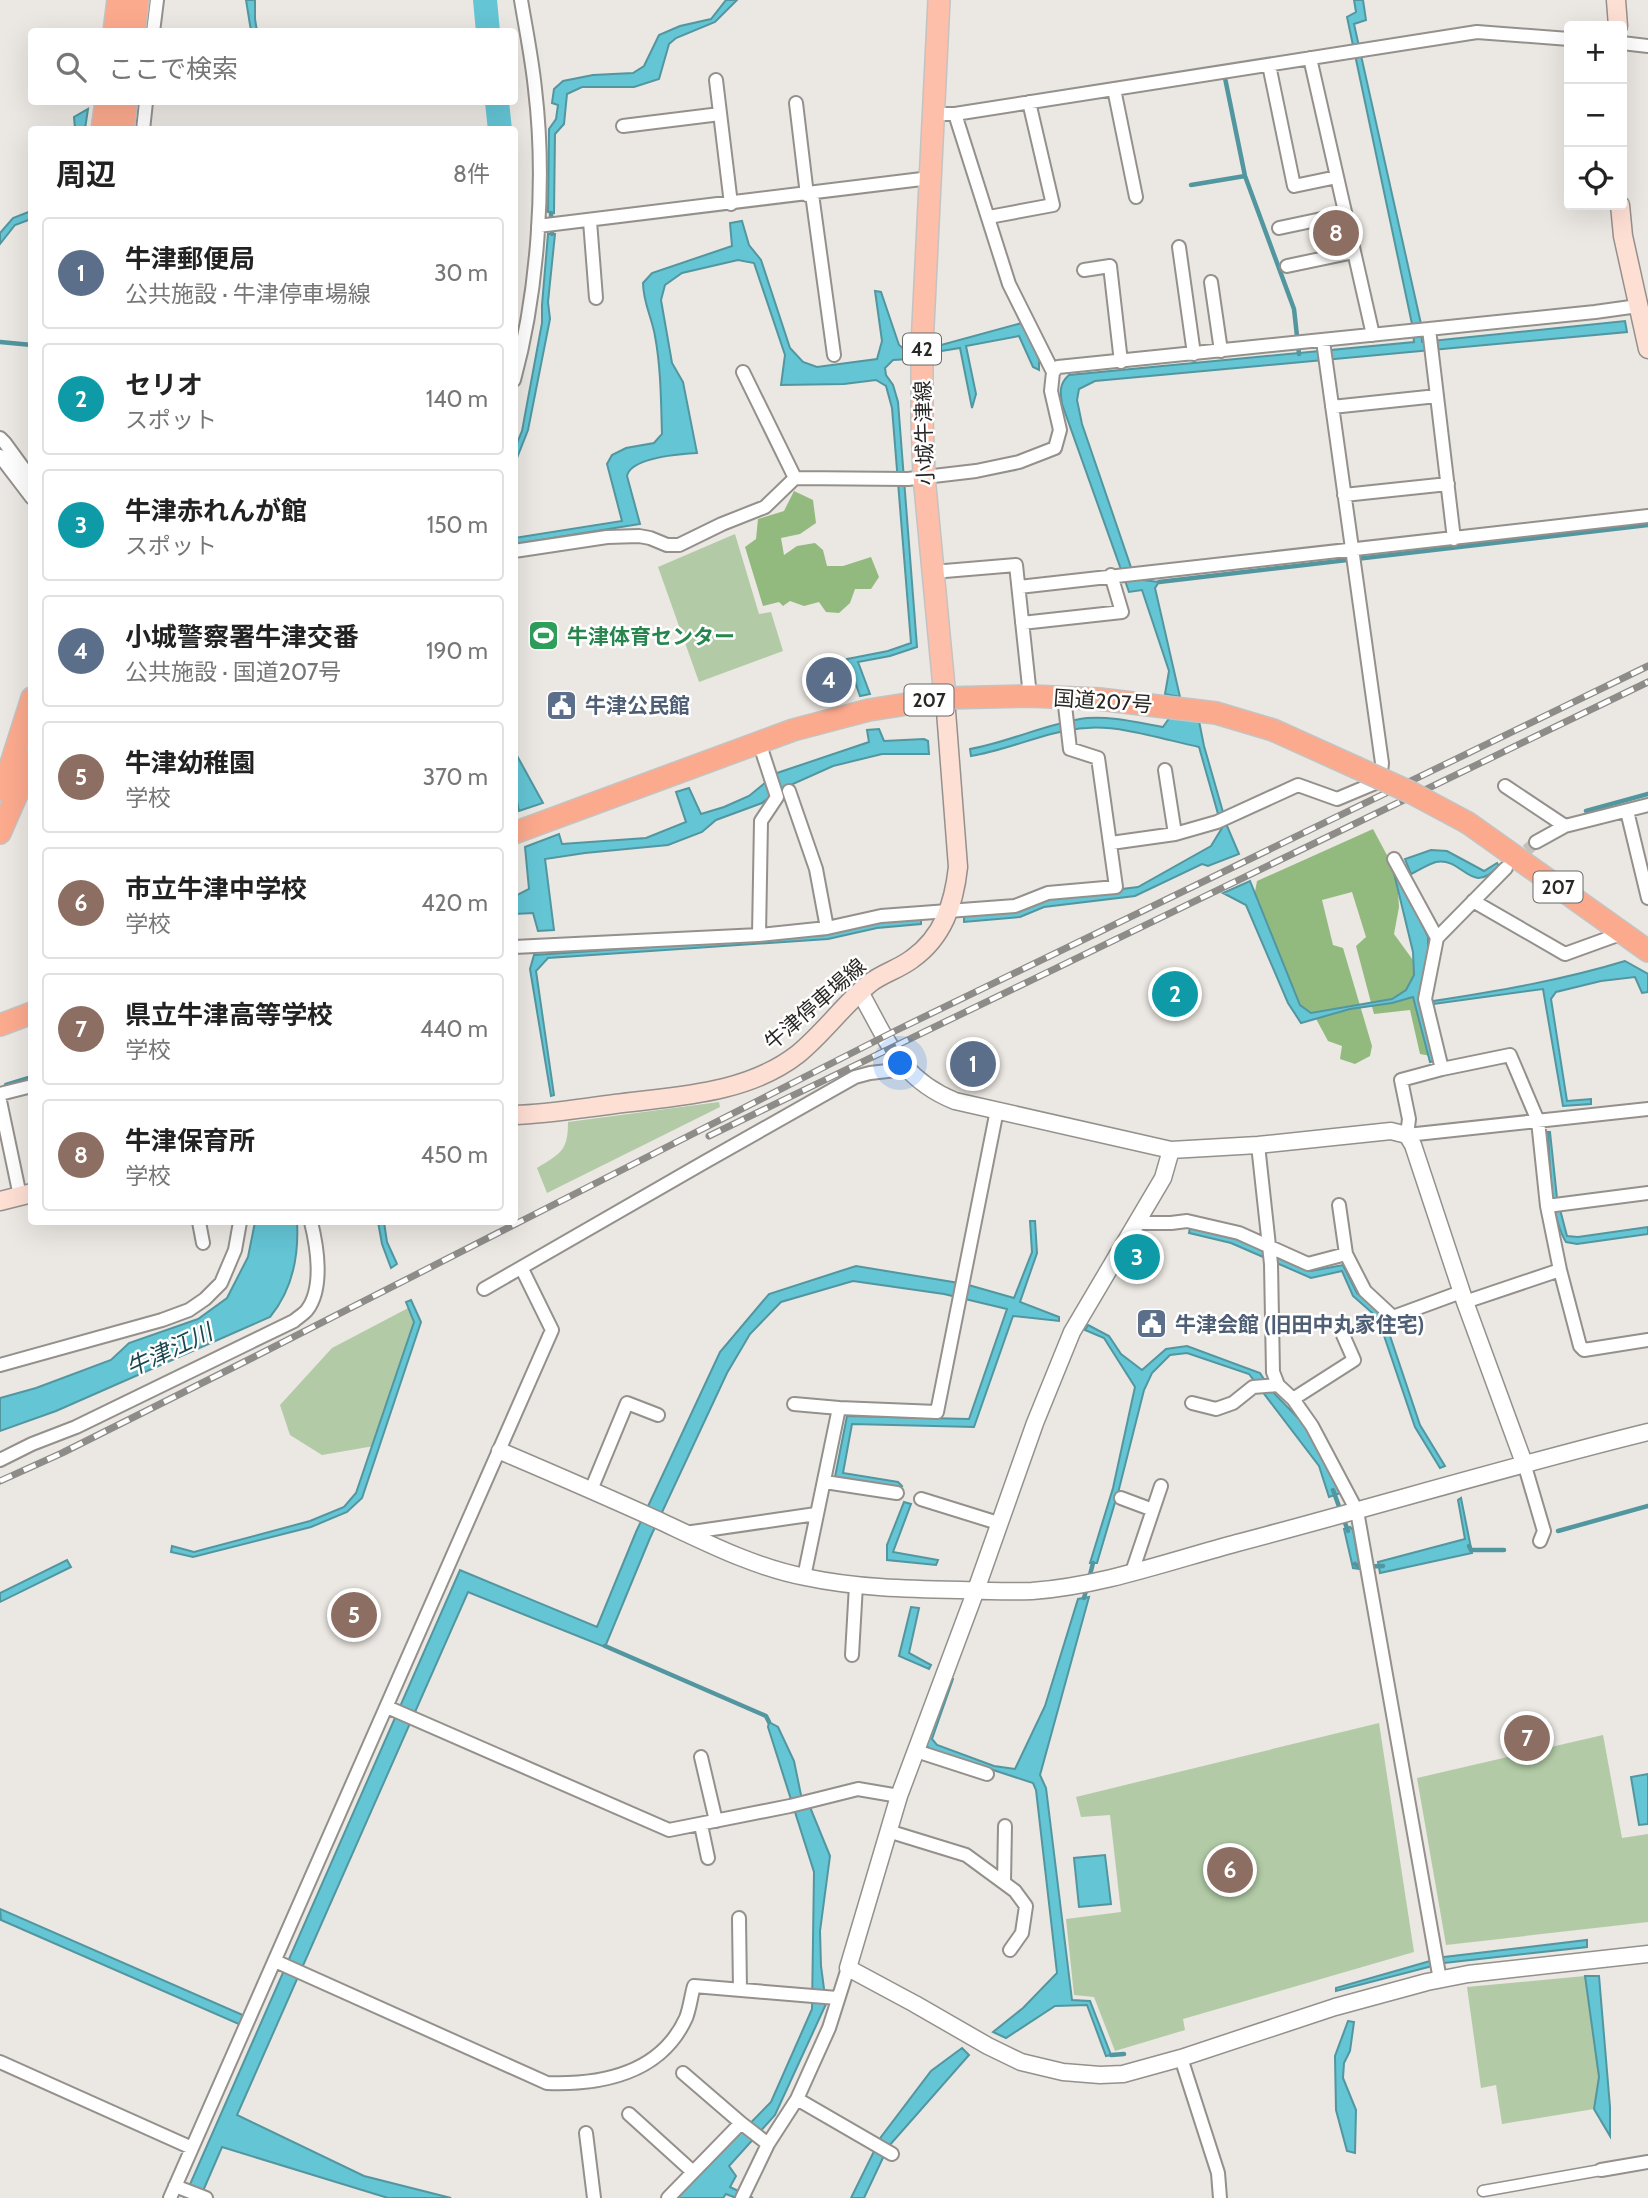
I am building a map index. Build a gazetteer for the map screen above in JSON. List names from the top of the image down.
{
  "streets": {
    "highway": ["207", "国道207号"],
    "main road": ["42", "小城牛津線", "牛津停車場線"]
  },
  "crossings": [
    ["小城牛津線", "国道207号"],
    ["小城牛津線", "牛津停車場線"],
    ["国道207号", "牛津停車場線"]
  ],
  "water": ["牛津江川"],
  "places": {
    "sports": ["牛津体育センター"],
    "public building": ["牛津公民館", "牛津会館 (旧田中丸家住宅)"]
  },
  "page": {
    "map_buttons": ["+", "−"],
    "search": "ここで検索",
    "heading": ["周辺", "8件"],
    "pins": [
      "8",
      "4",
      "2",
      "1",
      "3",
      "5",
      "7",
      "6"
    ],
    "list": [
      {
        "mark": "1",
        "name": "牛津郵便局",
        "note": "公共施設 · 牛津停車場線",
        "value": "30 m"
      },
      {
        "mark": "2",
        "name": "セリオ",
        "note": "スポット",
        "value": "140 m"
      },
      {
        "mark": "3",
        "name": "牛津赤れんが館",
        "note": "スポット",
        "value": "150 m"
      },
      {
        "mark": "4",
        "name": "小城警察署牛津交番",
        "note": "公共施設 · 国道207号",
        "value": "190 m"
      },
      {
        "mark": "5",
        "name": "牛津幼稚園",
        "note": "学校",
        "value": "370 m"
      },
      {
        "mark": "6",
        "name": "市立牛津中学校",
        "note": "学校",
        "value": "420 m"
      },
      {
        "mark": "7",
        "name": "県立牛津高等学校",
        "note": "学校",
        "value": "440 m"
      },
      {
        "mark": "8",
        "name": "牛津保育所",
        "note": "学校",
        "value": "450 m"
      }
    ]
  }
}
